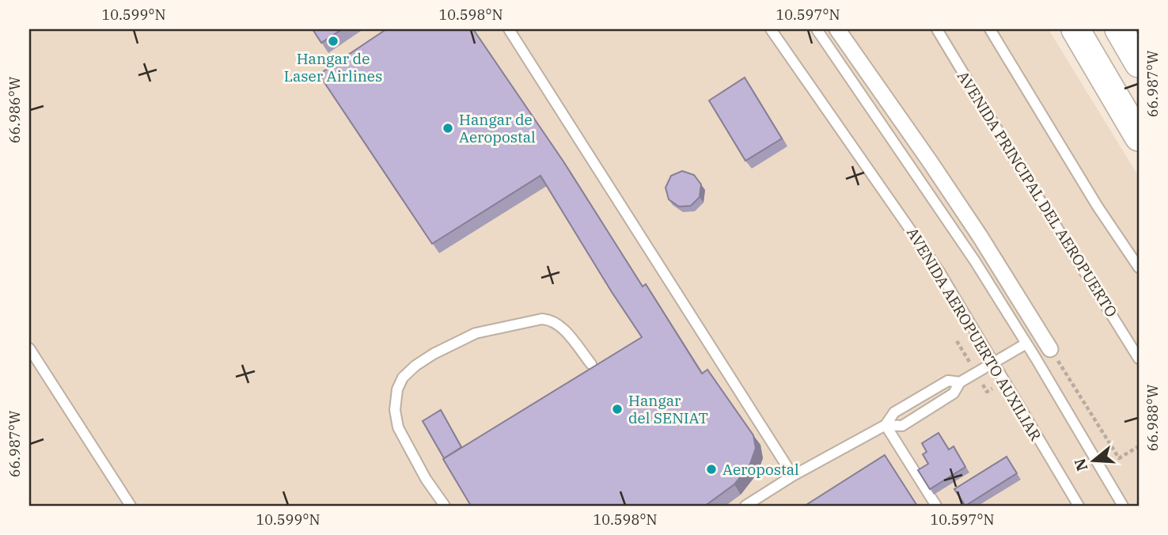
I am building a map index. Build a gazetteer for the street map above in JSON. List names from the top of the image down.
{
  "streets": {
    "lane": ["AVENIDA PRINCIPAL DEL AEROPUERTO", "AVENIDA AEROPUERTO AUXILIAR"]
  },
  "places": [
    "Hangar de Laser Airlines",
    "Hangar de Aeropostal",
    "Hangar del SENIAT",
    "Aeropostal"
  ],
  "north": "left",
  "coordinates": [
    "10.599°N",
    "10.598°N",
    "10.597°N",
    "66.987°W",
    "66.986°W",
    "66.988°W"
  ]
}
